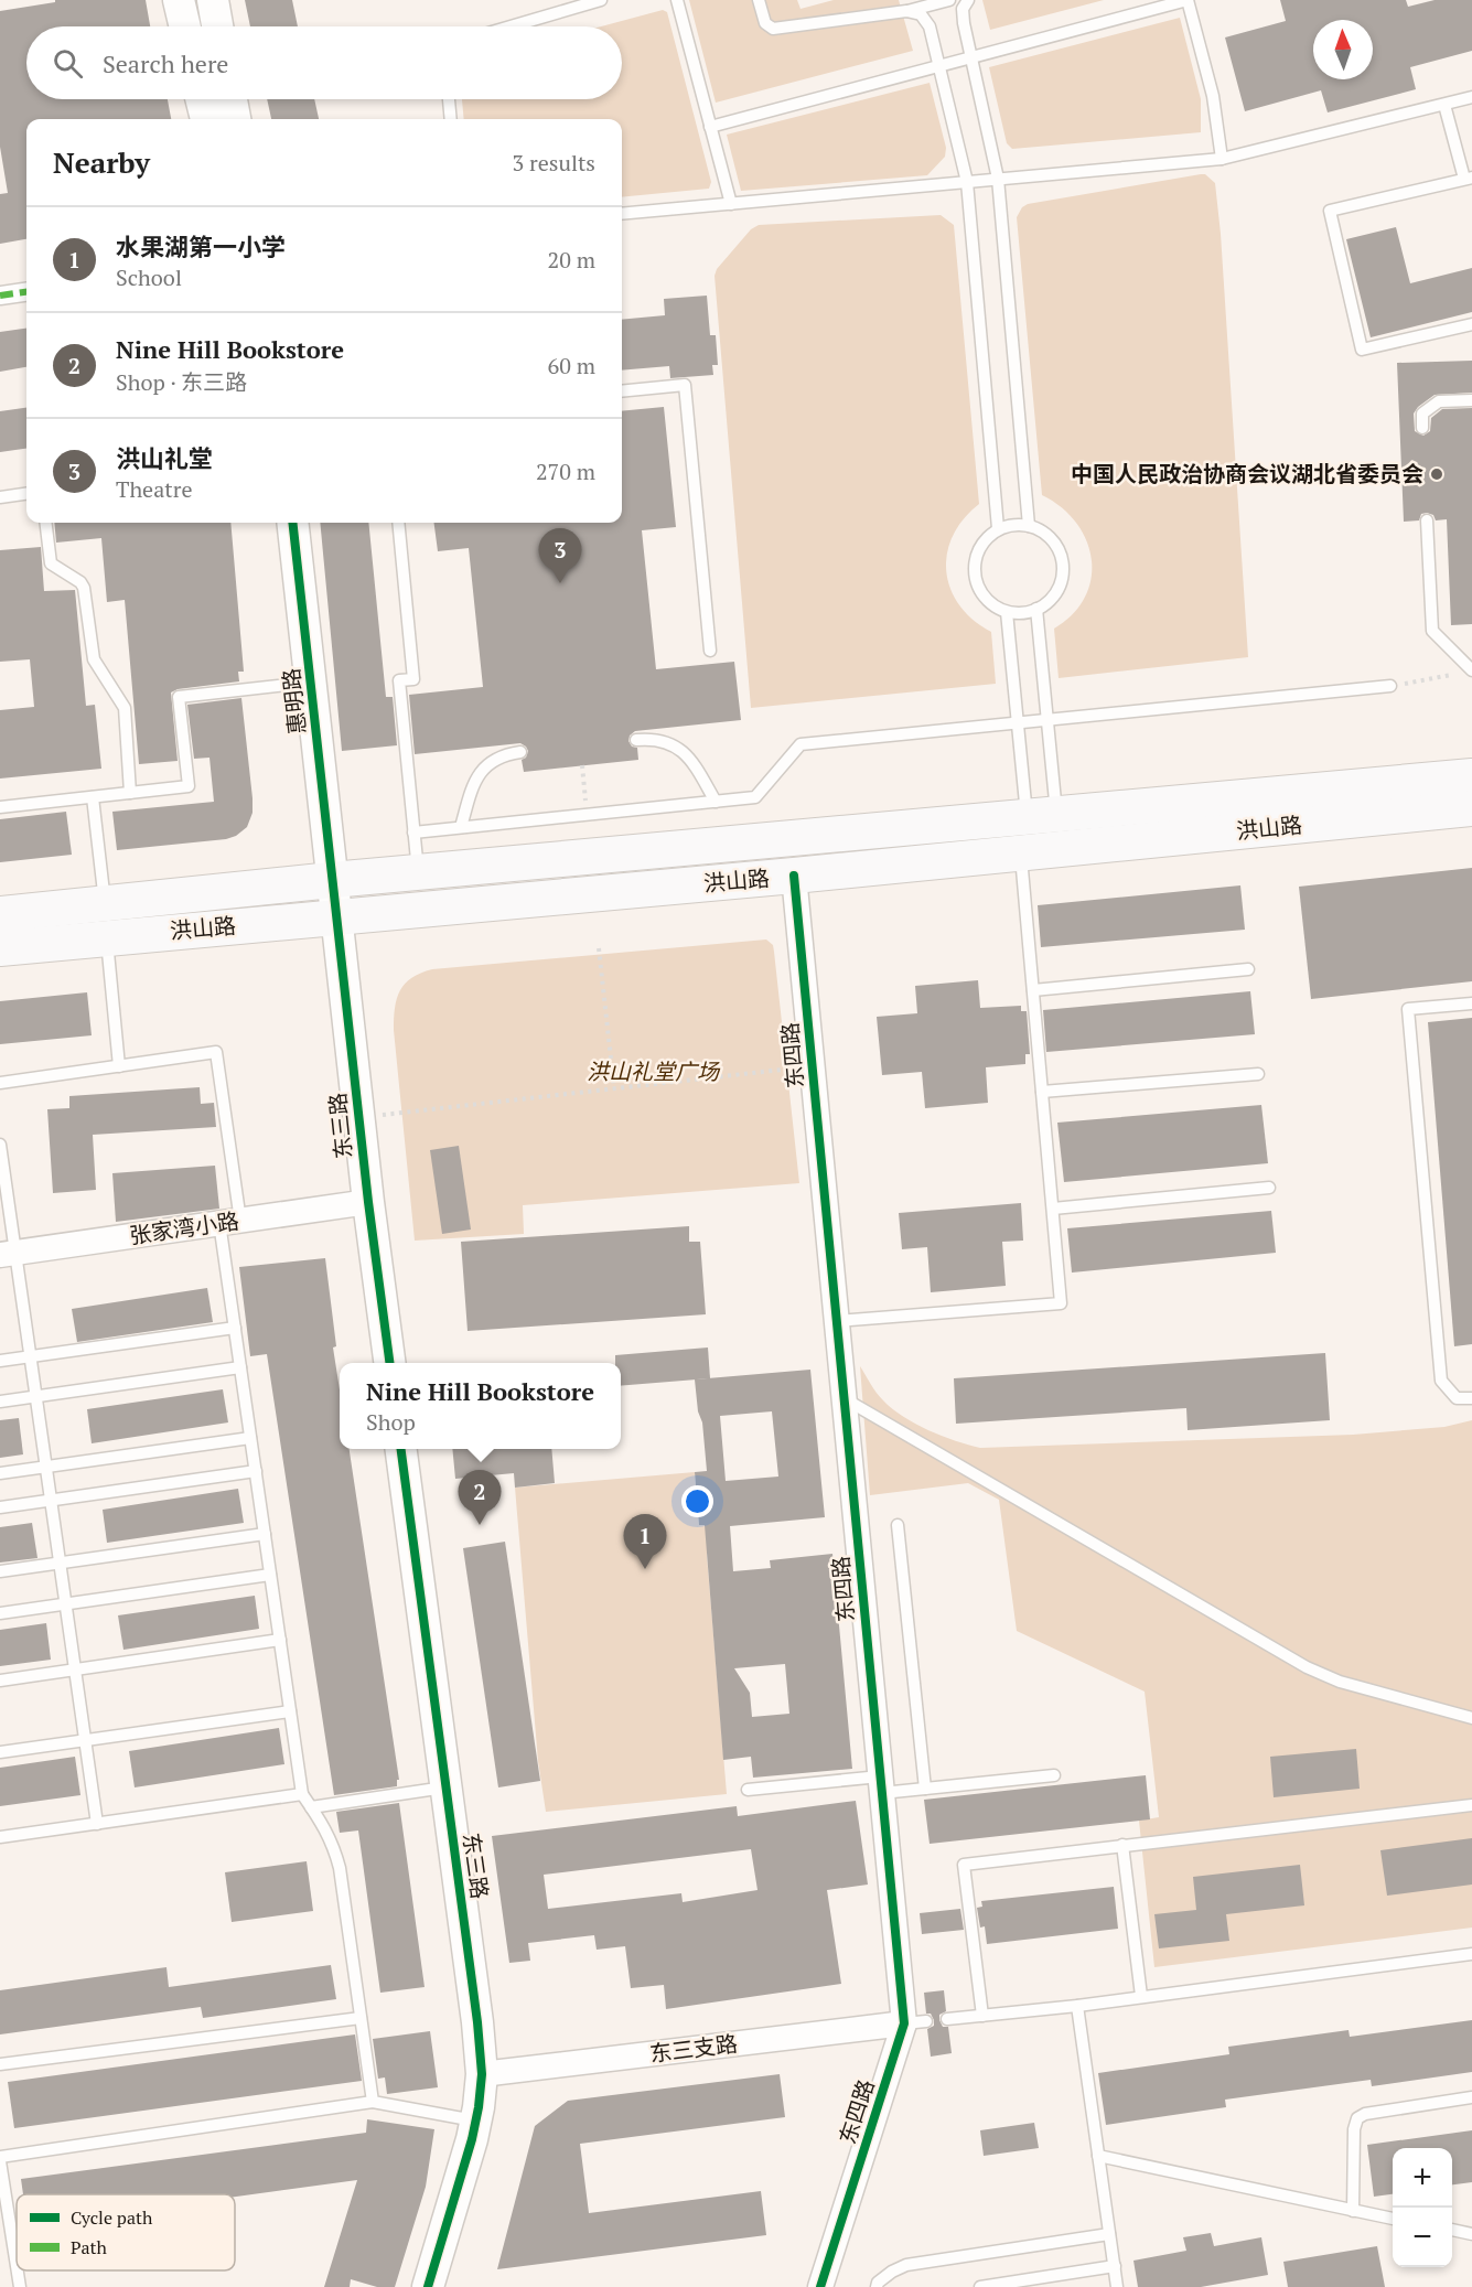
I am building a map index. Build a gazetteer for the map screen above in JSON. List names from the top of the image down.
{
  "streets": {
    "main road": ["洪山路"],
    "street": [
      "惠明路",
      "东四路",
      "东三路",
      "张家湾小路",
      "东三支路"
    ]
  },
  "crossings": [
    ["惠明路", "洪山路"],
    ["惠明路", "东三路"],
    ["洪山路", "东四路"],
    ["洪山路", "东三路"],
    ["东四路", "东三支路"],
    ["东三路", "张家湾小路"],
    ["东三路", "东三支路"]
  ],
  "parks": ["洪山礼堂广场"],
  "places": ["中国人民政治协商会议湖北省委员会"],
  "legend": ["Cycle path", "Path"],
  "north": "top",
  "page": {
    "search": "Search here",
    "heading": ["Nearby", "3 results"],
    "list": [
      {
        "mark": "1",
        "name": "水果湖第一小学",
        "note": "School",
        "value": "20 m"
      },
      {
        "mark": "2",
        "name": "Nine Hill Bookstore",
        "note": "Shop · 东三路",
        "value": "60 m"
      },
      {
        "mark": "3",
        "name": "洪山礼堂",
        "note": "Theatre",
        "value": "270 m"
      }
    ],
    "pins": ["3", "2", "1"],
    "popup": ["Nine Hill Bookstore", "Shop"],
    "map_buttons": ["+", "−"]
  }
}
